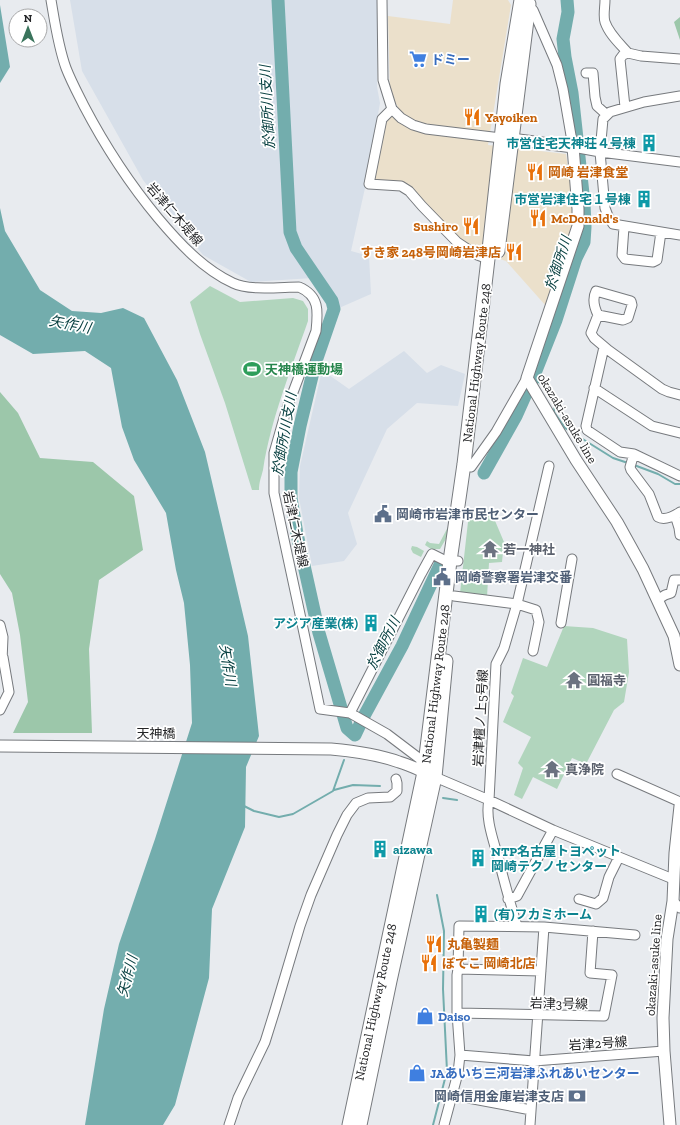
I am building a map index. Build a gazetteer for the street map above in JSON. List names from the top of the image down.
{
  "streets": {
    "highway": ["National Highway Route 248"],
    "main road": ["okazaki-asuke line", "天神橋"],
    "street": [
      "岩津仁木堤線",
      "岩津檀ノ上5号線",
      "岩津3号線",
      "岩津2号線"
    ]
  },
  "crossings": [
    ["National Highway Route 248", "天神橋"],
    ["okazaki-asuke line", "岩津2号線"]
  ],
  "water": ["於御所川支川", "於御所川", "矢作川"],
  "places": {
    "supermarket": ["ドミー"],
    "restaurant": [
      "Yayoiken",
      "岡崎 岩津食堂",
      "McDonald's",
      "Sushiro",
      "すき家 248号岡崎岩津店",
      "丸亀製麺",
      "ぼてこ 岡崎北店"
    ],
    "building": [
      "市営住宅天神荘４号棟",
      "市営岩津住宅１号棟",
      "アジア産業(株)",
      "aizawa",
      "NTP名古屋トヨペット 岡崎テクノセンター",
      "(有)フカミホーム"
    ],
    "sports": ["天神橋運動場"],
    "public building": ["岡崎市岩津市民センター", "岡崎警察署岩津交番"],
    "temple": ["若一神社", "圓福寺", "真浄院"],
    "shop": ["Daiso", "JAあいち三河岩津ふれあいセンター"],
    "bank": ["岡崎信用金庫岩津支店"]
  },
  "north": "top"
}
